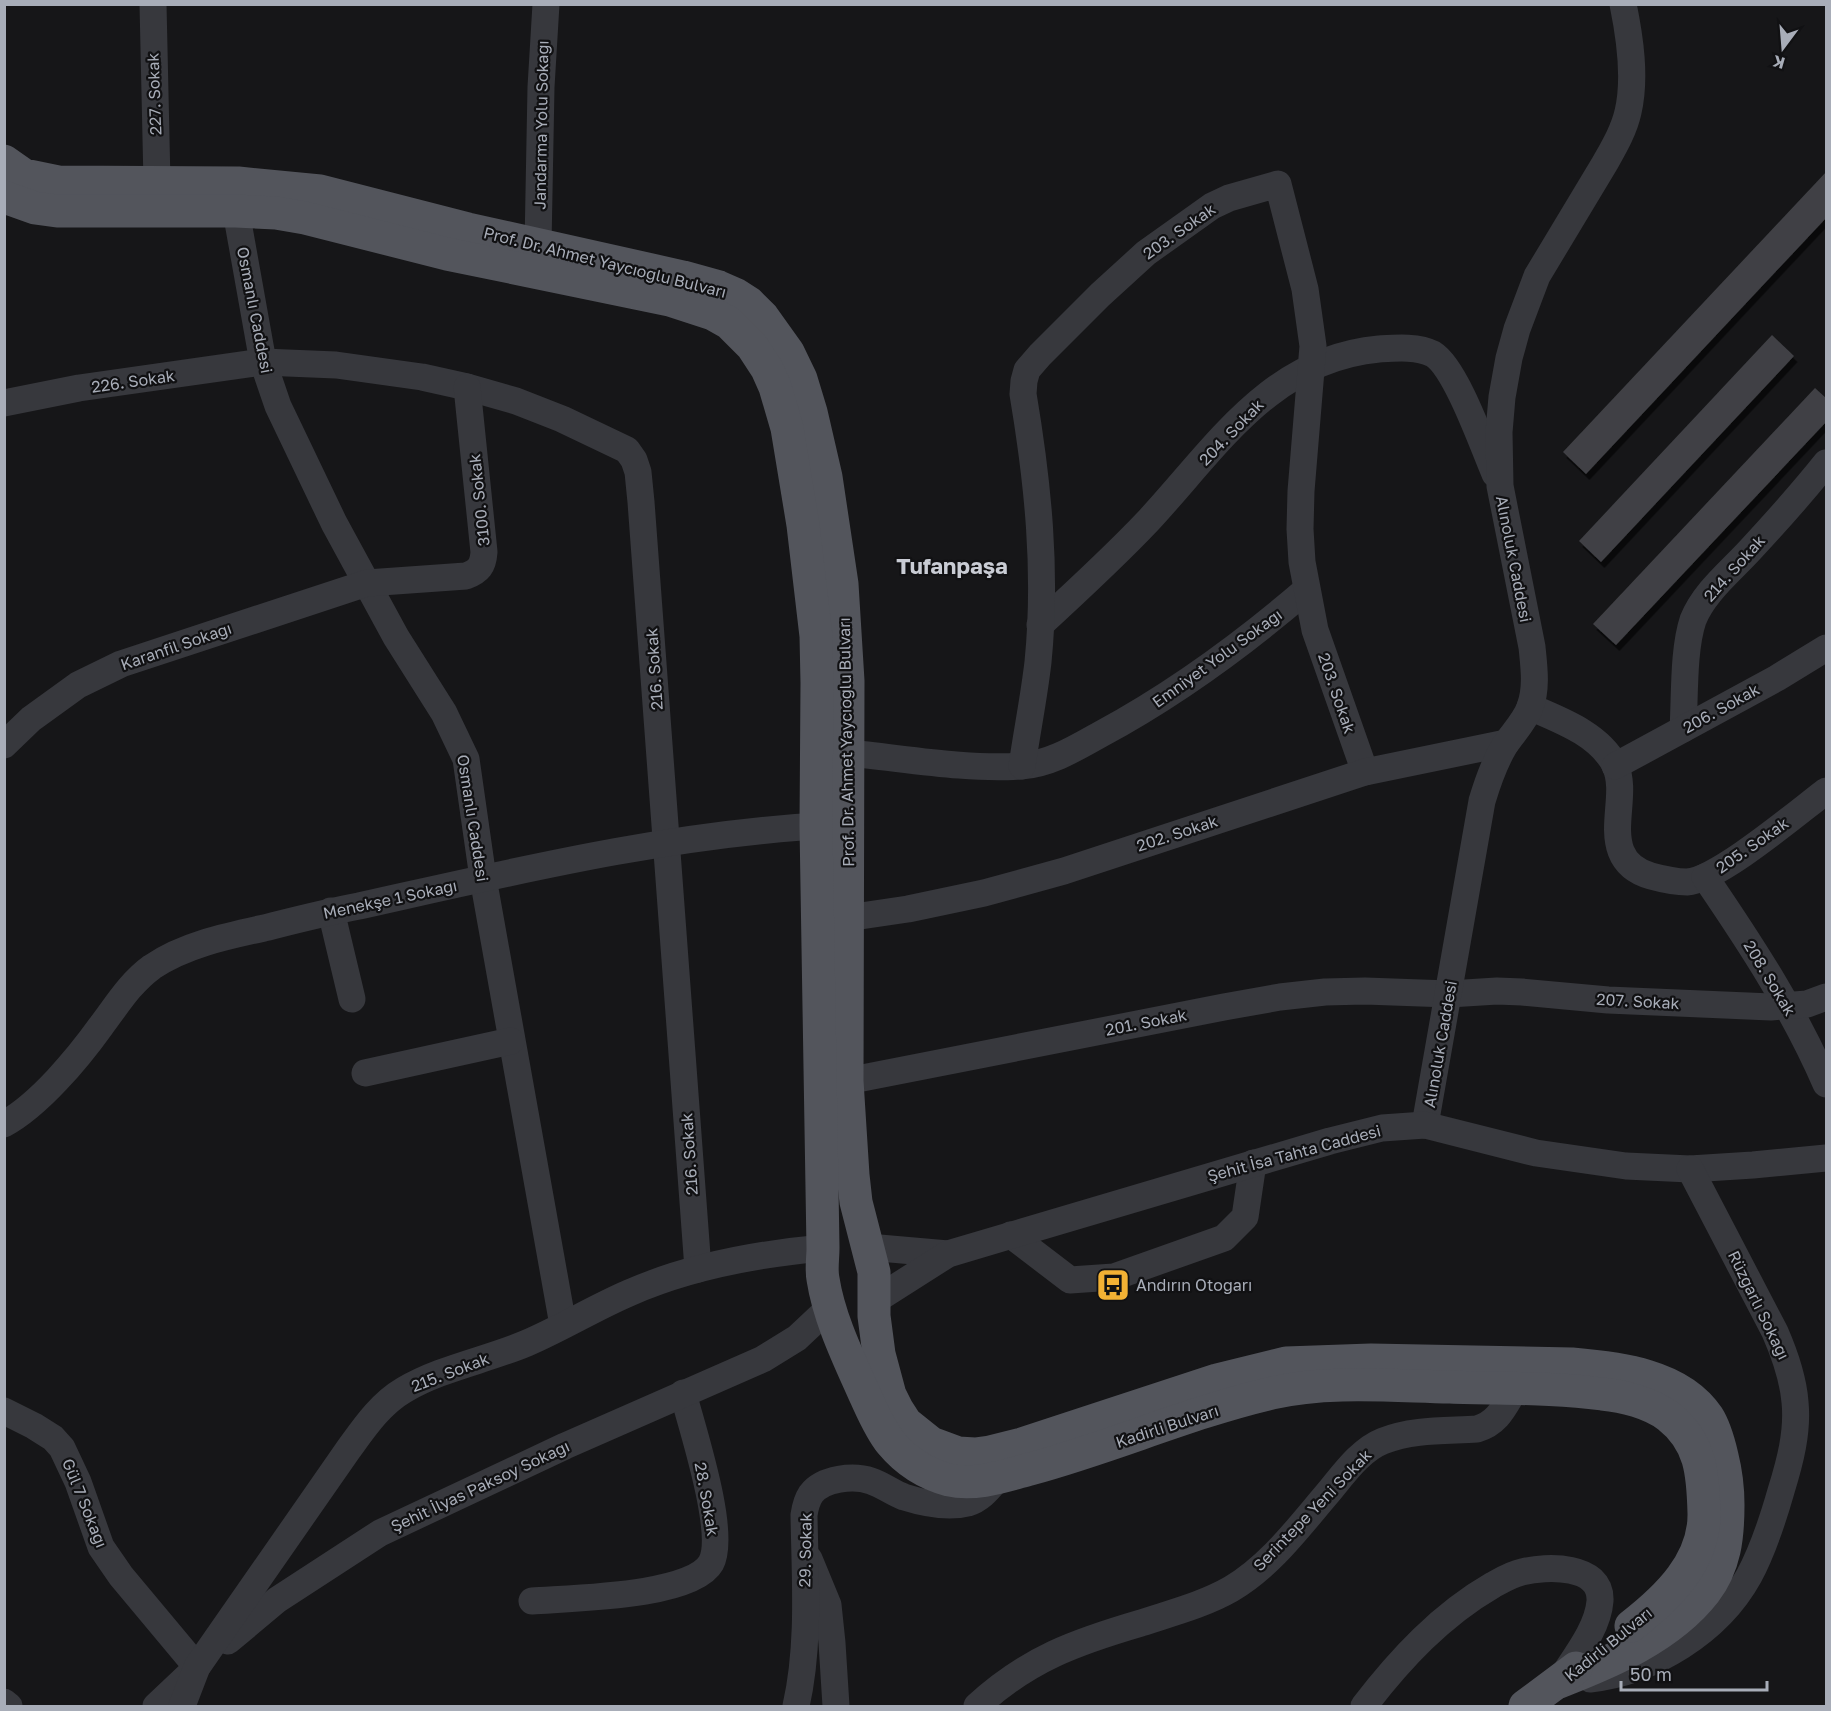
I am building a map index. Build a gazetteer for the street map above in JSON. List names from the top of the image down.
{
  "streets": {
    "main road": ["Prof. Dr. Ahmet Yaycıoğlu Bulvarı", "Kadirli Bulvarı"],
    "street": [
      "227. Sokak",
      "Jandarma Yolu Sokağı",
      "203. Sokak",
      "Osmanlı Caddesi",
      "226. Sokak",
      "204. Sokak",
      "3100. Sokak",
      "Alınoluk Caddesi",
      "214. Sokak",
      "Karanfil Sokağı",
      "Emniyet Yolu Sokağı",
      "216. Sokak",
      "206. Sokak",
      "202. Sokak",
      "205. Sokak",
      "Menekşe 1 Sokağı",
      "208. Sokak",
      "207. Sokak",
      "201. Sokak",
      "Şehit İsa Tahta Caddesi",
      "Rüzgarlı Sokağı",
      "215. Sokak",
      "Şehit İlyas Paksoy Sokağı",
      "28. Sokak",
      "Gül 7 Sokağı",
      "Serintepe Yeni Sokak",
      "29. Sokak"
    ]
  },
  "crossings": [
    ["227. Sokak", "Prof. Dr. Ahmet Yaycıoğlu Bulvarı"],
    ["Jandarma Yolu Sokağı", "Prof. Dr. Ahmet Yaycıoğlu Bulvarı"],
    ["203. Sokak", "204. Sokak"],
    ["203. Sokak", "Emniyet Yolu Sokağı"],
    ["203. Sokak", "202. Sokak"],
    ["Prof. Dr. Ahmet Yaycıoğlu Bulvarı", "Osmanlı Caddesi"],
    ["Prof. Dr. Ahmet Yaycıoğlu Bulvarı", "Emniyet Yolu Sokağı"],
    ["Prof. Dr. Ahmet Yaycıoğlu Bulvarı", "202. Sokak"],
    ["Prof. Dr. Ahmet Yaycıoğlu Bulvarı", "Menekşe 1 Sokağı"],
    ["Prof. Dr. Ahmet Yaycıoğlu Bulvarı", "201. Sokak"],
    ["Prof. Dr. Ahmet Yaycıoğlu Bulvarı", "Şehit İsa Tahta Caddesi"],
    ["Prof. Dr. Ahmet Yaycıoğlu Bulvarı", "215. Sokak"],
    ["Prof. Dr. Ahmet Yaycıoğlu Bulvarı", "Kadirli Bulvarı"],
    ["Prof. Dr. Ahmet Yaycıoğlu Bulvarı", "Şehit İlyas Paksoy Sokağı"],
    ["Osmanlı Caddesi", "226. Sokak"],
    ["Osmanlı Caddesi", "3100. Sokak"],
    ["Osmanlı Caddesi", "Karanfil Sokağı"],
    ["Osmanlı Caddesi", "216. Sokak"],
    ["Osmanlı Caddesi", "Menekşe 1 Sokağı"],
    ["Osmanlı Caddesi", "215. Sokak"],
    ["226. Sokak", "216. Sokak"],
    ["204. Sokak", "Alınoluk Caddesi"],
    ["3100. Sokak", "Karanfil Sokağı"],
    ["3100. Sokak", "216. Sokak"],
    ["Alınoluk Caddesi", "202. Sokak"],
    ["Alınoluk Caddesi", "207. Sokak"],
    ["Alınoluk Caddesi", "201. Sokak"],
    ["Alınoluk Caddesi", "Şehit İsa Tahta Caddesi"],
    ["214. Sokak", "206. Sokak"],
    ["216. Sokak", "Menekşe 1 Sokağı"],
    ["216. Sokak", "215. Sokak"],
    ["206. Sokak", "205. Sokak"],
    ["205. Sokak", "208. Sokak"],
    ["208. Sokak", "207. Sokak"],
    ["207. Sokak", "201. Sokak"],
    ["Şehit İsa Tahta Caddesi", "Rüzgarlı Sokağı"],
    ["Şehit İsa Tahta Caddesi", "215. Sokak"],
    ["Şehit İsa Tahta Caddesi", "Kadirli Bulvarı"],
    ["Şehit İsa Tahta Caddesi", "Şehit İlyas Paksoy Sokağı"],
    ["Rüzgarlı Sokağı", "Kadirli Bulvarı"],
    ["215. Sokak", "Kadirli Bulvarı"],
    ["215. Sokak", "Şehit İlyas Paksoy Sokağı"],
    ["215. Sokak", "Gül 7 Sokağı"],
    ["Kadirli Bulvarı", "Şehit İlyas Paksoy Sokağı"],
    ["Kadirli Bulvarı", "Serintepe Yeni Sokak"],
    ["Kadirli Bulvarı", "29. Sokak"],
    ["Şehit İlyas Paksoy Sokağı", "28. Sokak"],
    ["Şehit İlyas Paksoy Sokağı", "Gül 7 Sokağı"]
  ],
  "districts": ["Tufanpaşa"],
  "places": {
    "bus stop": ["Andırın Otogarı"]
  },
  "scale_bar": "50 m",
  "north": "bottom"
}
